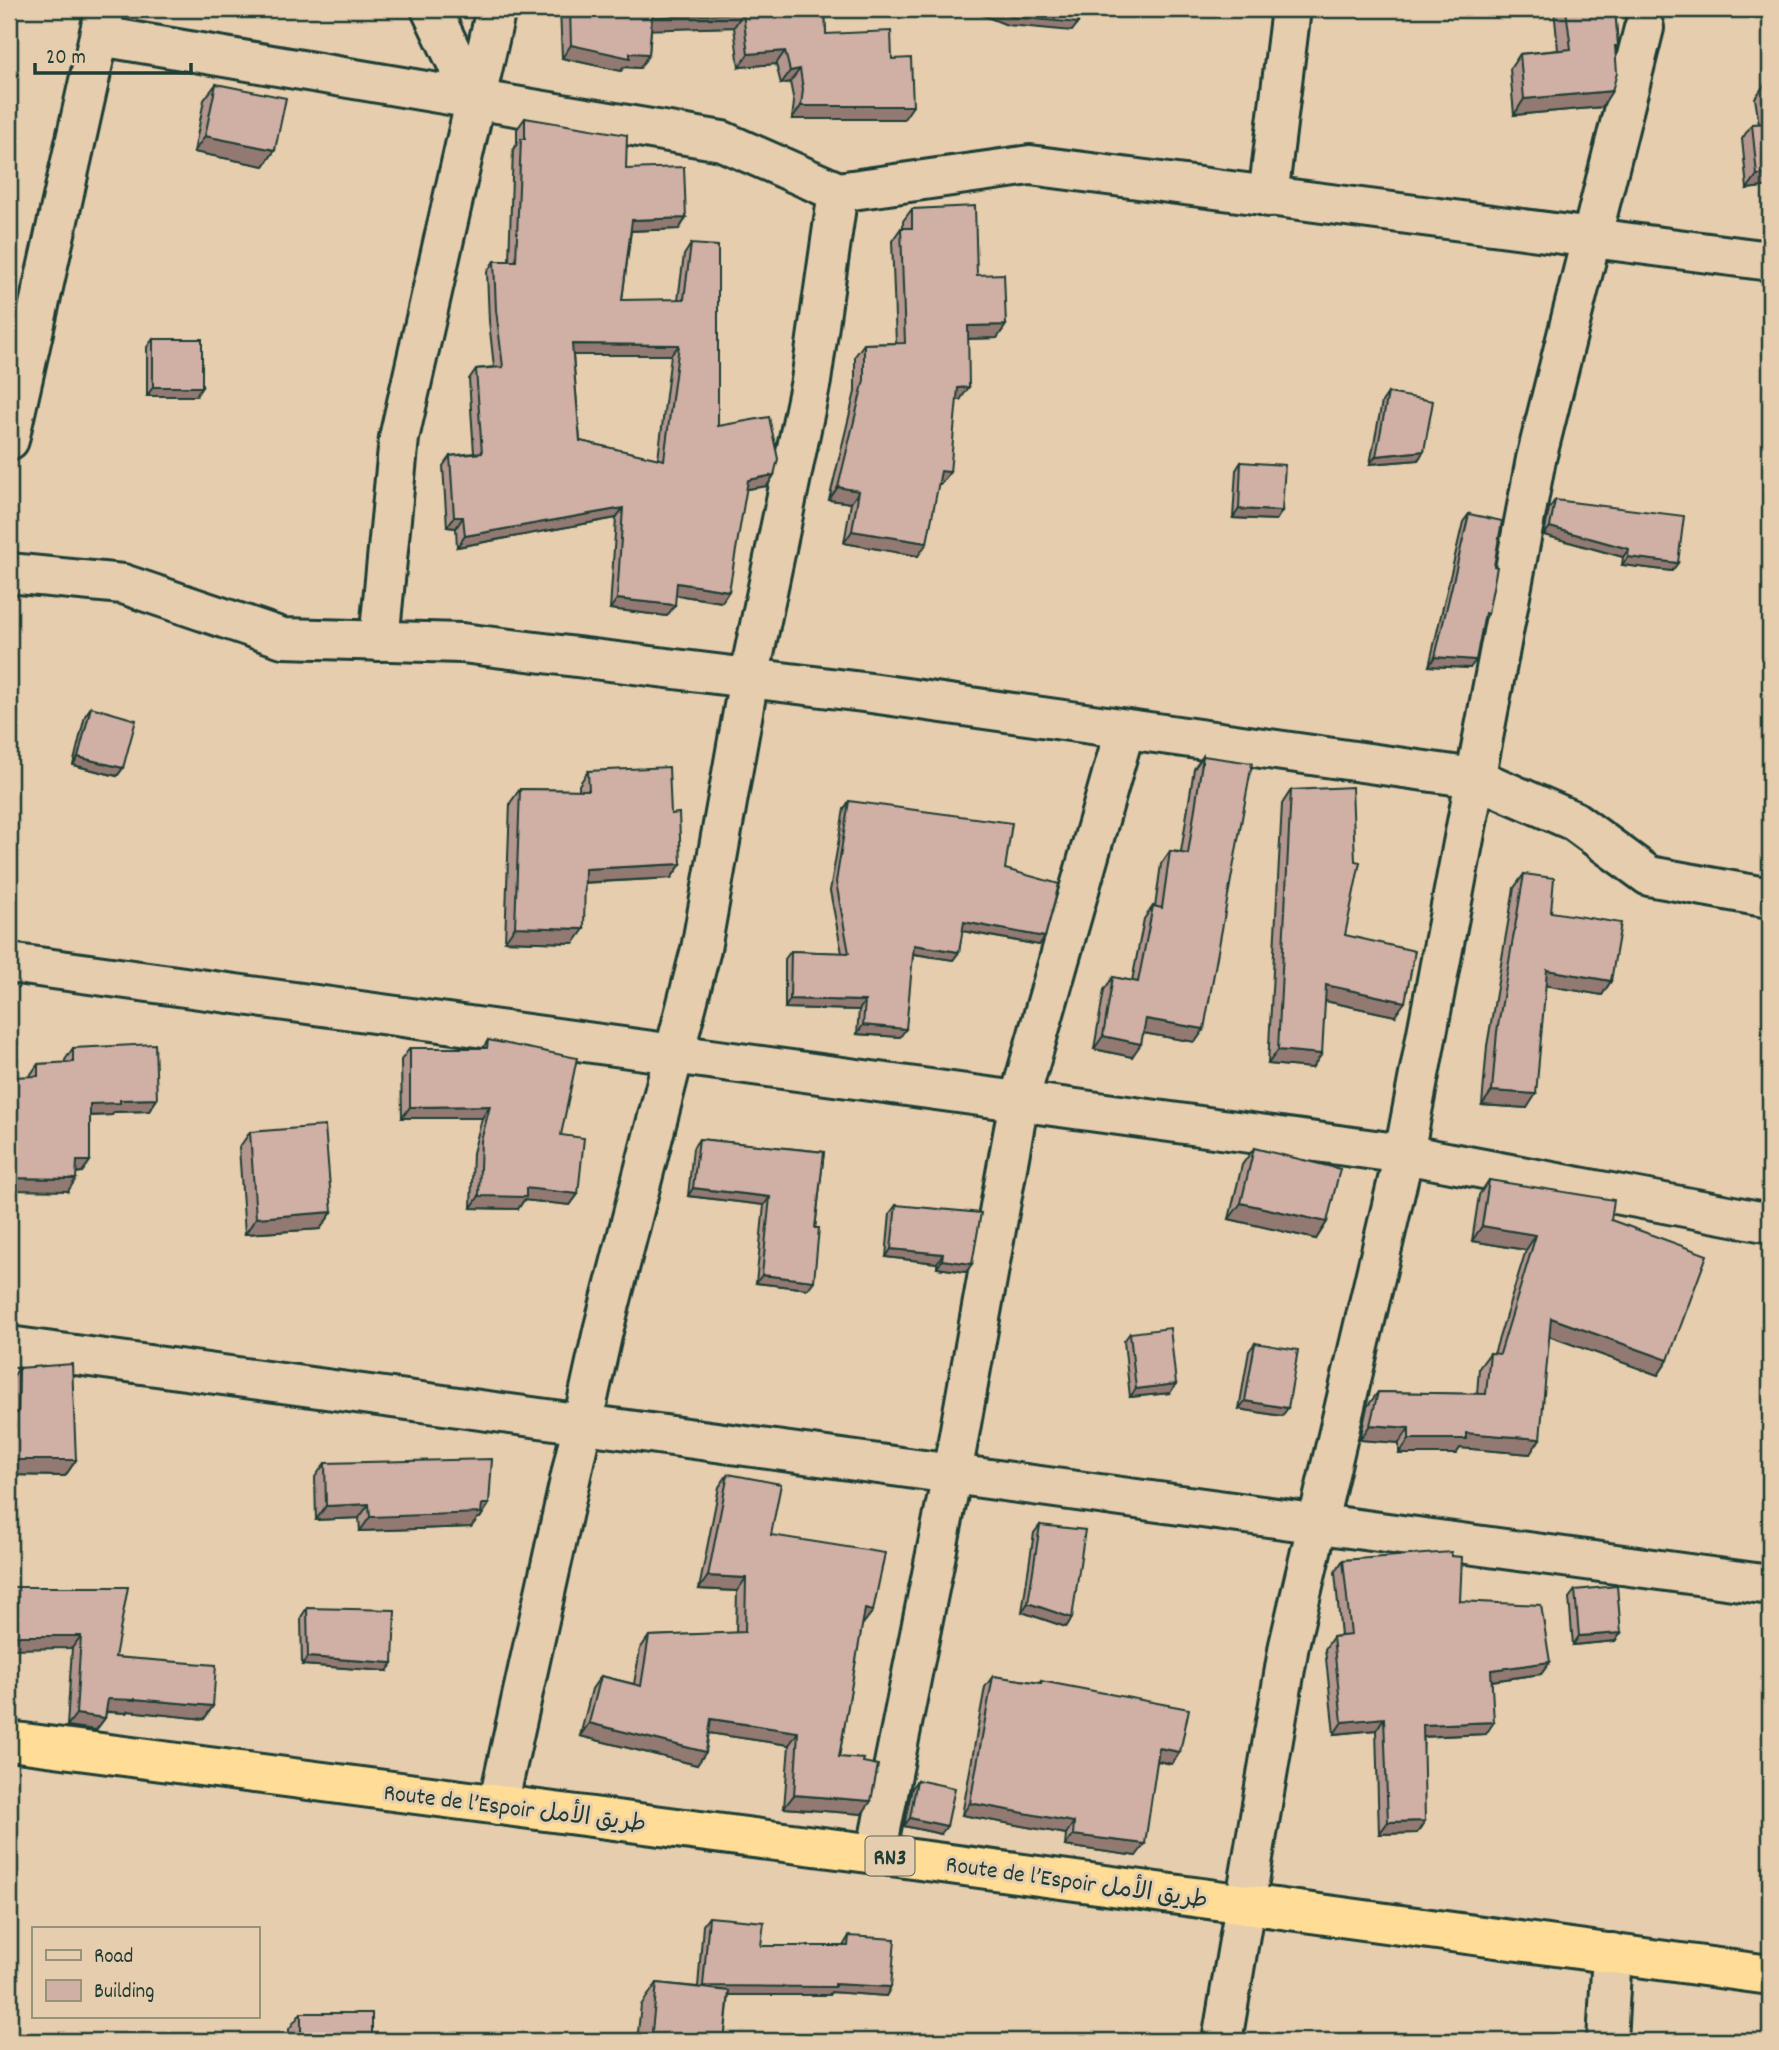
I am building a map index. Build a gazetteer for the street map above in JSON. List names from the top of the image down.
{
  "streets": {
    "highway": ["Route de l’Espoir طريق الأمل", "RN3"]
  },
  "legend": ["Road", "Building"],
  "scale_bar": "20 m"
}
